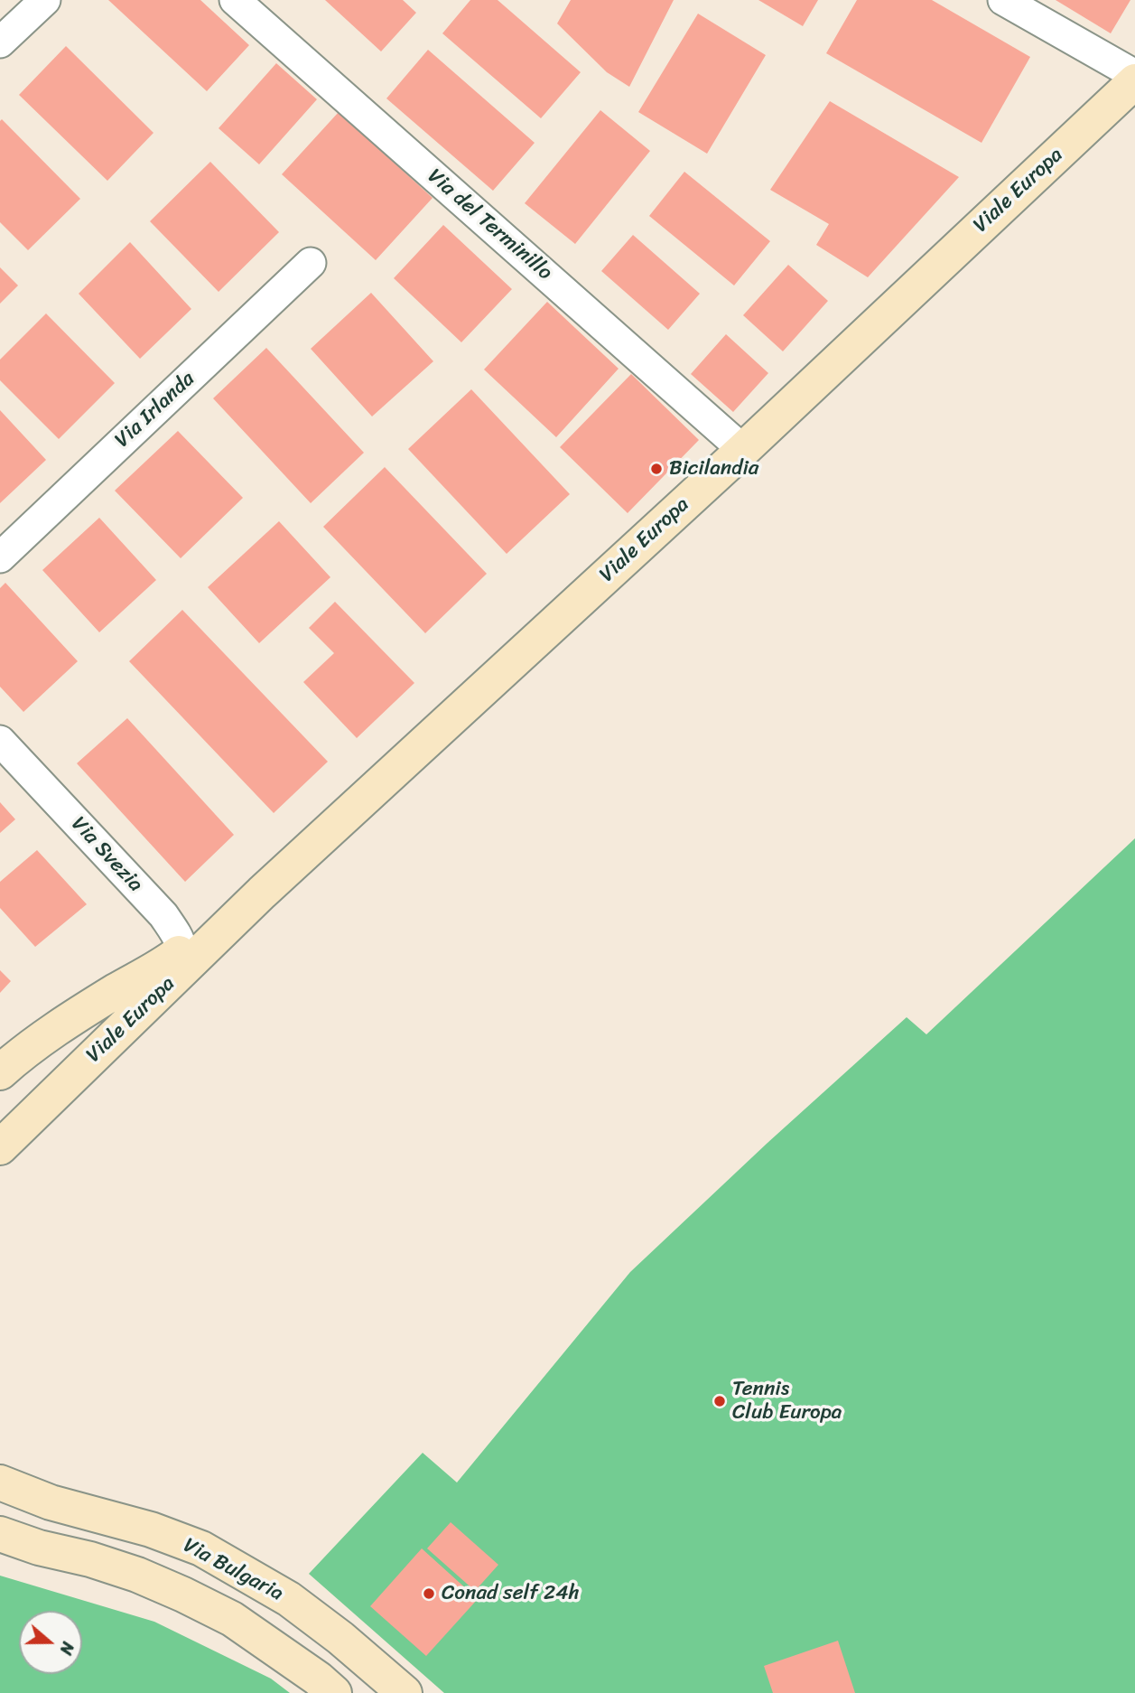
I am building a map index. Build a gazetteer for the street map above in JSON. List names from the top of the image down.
{
  "streets": {
    "street": [
      "Viale Europa",
      "Via del Terminillo",
      "Via Irlanda",
      "Via Svezia",
      "Via Bulgaria"
    ]
  },
  "crossings": [
    ["Viale Europa", "Via del Terminillo"],
    ["Viale Europa", "Via Svezia"]
  ],
  "places": ["Bicilandia", "Tennis Club Europa", "Conad self 24h"],
  "north": "right"
}
